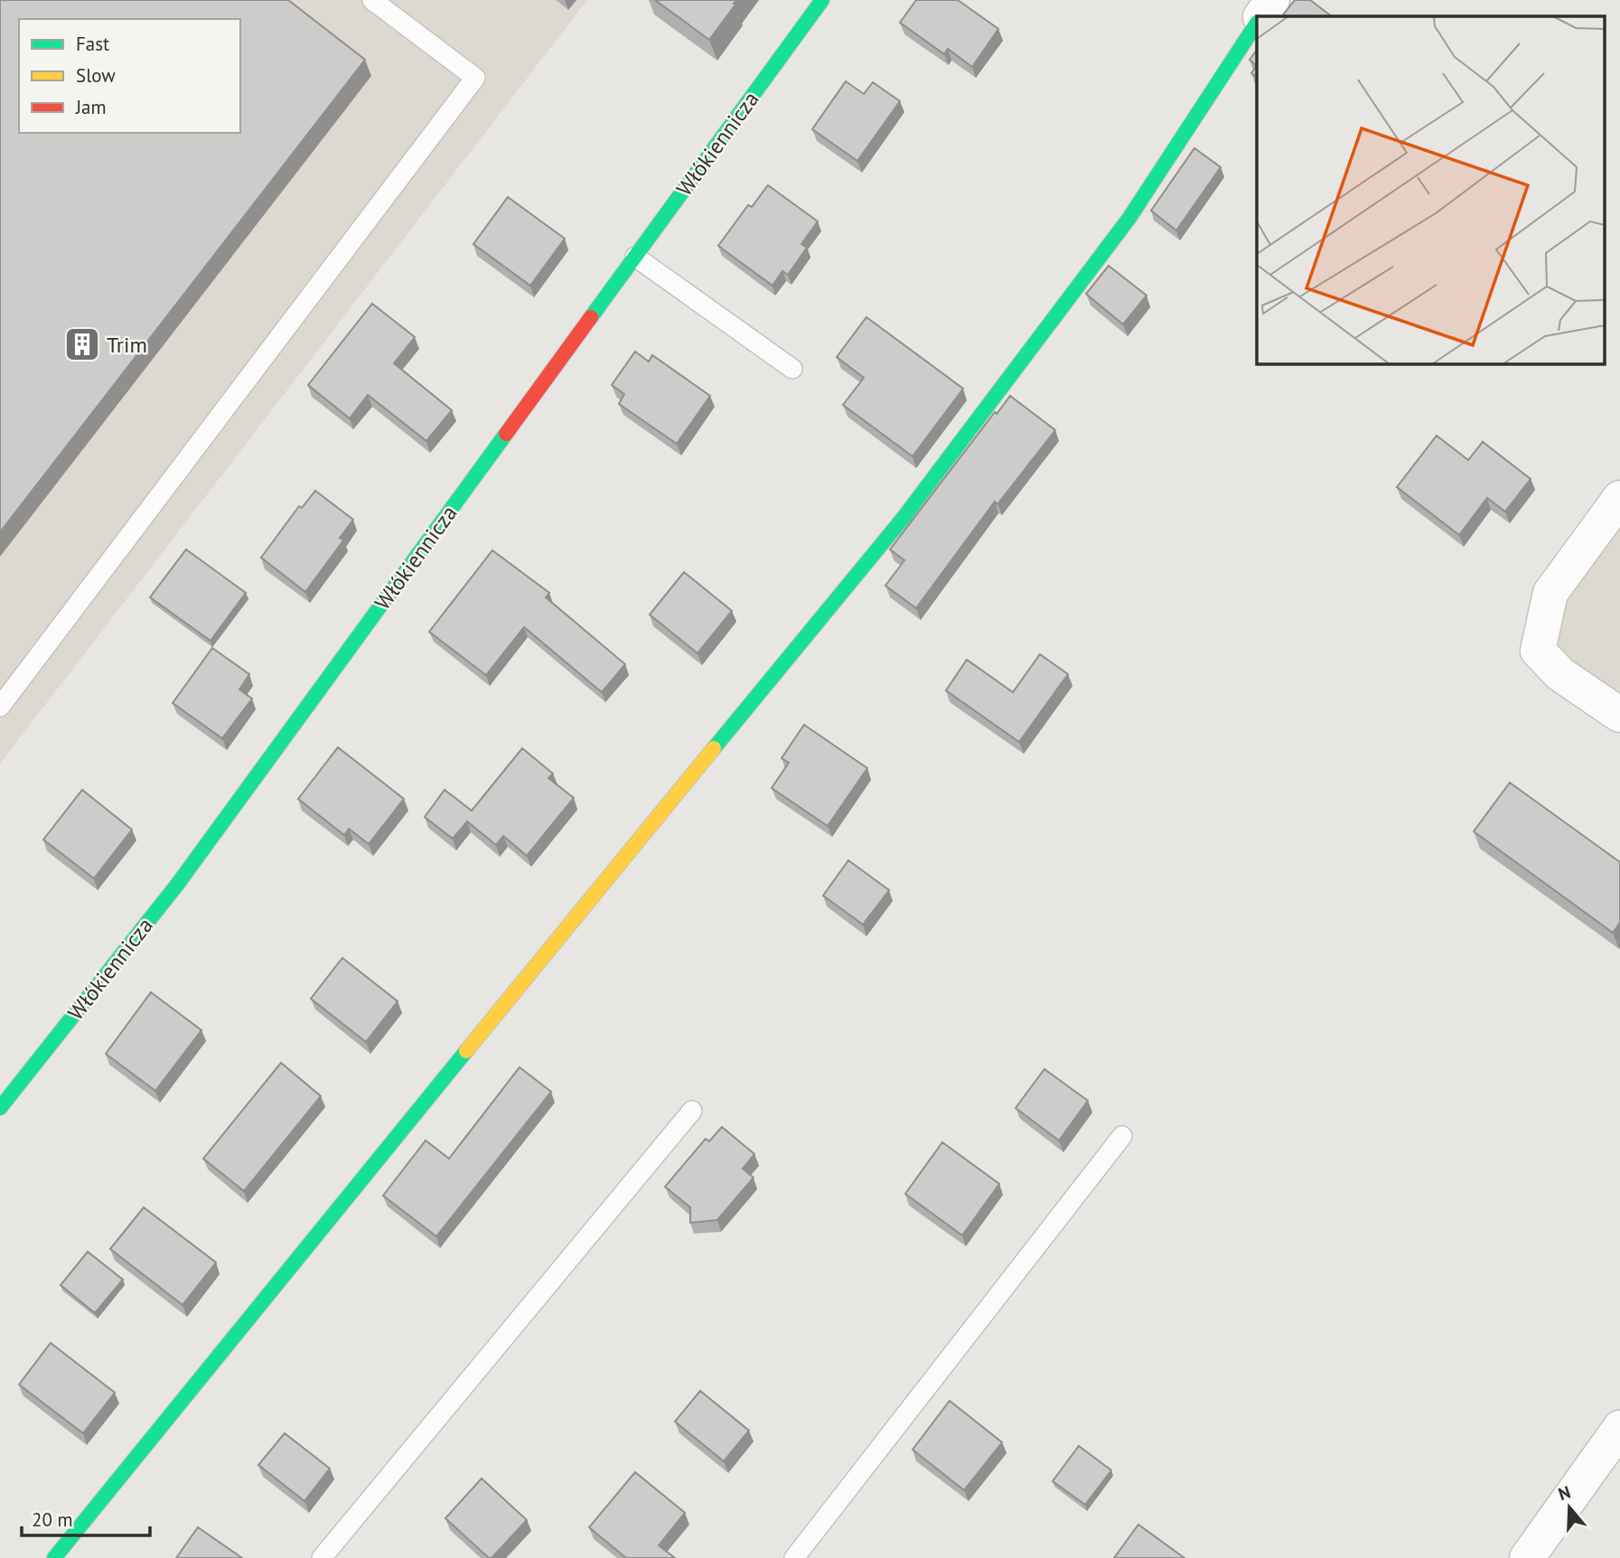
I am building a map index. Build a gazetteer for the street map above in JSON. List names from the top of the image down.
{
  "streets": {
    "street": ["Włókiennicza"]
  },
  "places": {
    "building": ["Trim"]
  },
  "legend": ["Fast", "Slow", "Jam"],
  "scale_bar": "20 m",
  "north": "top"
}
